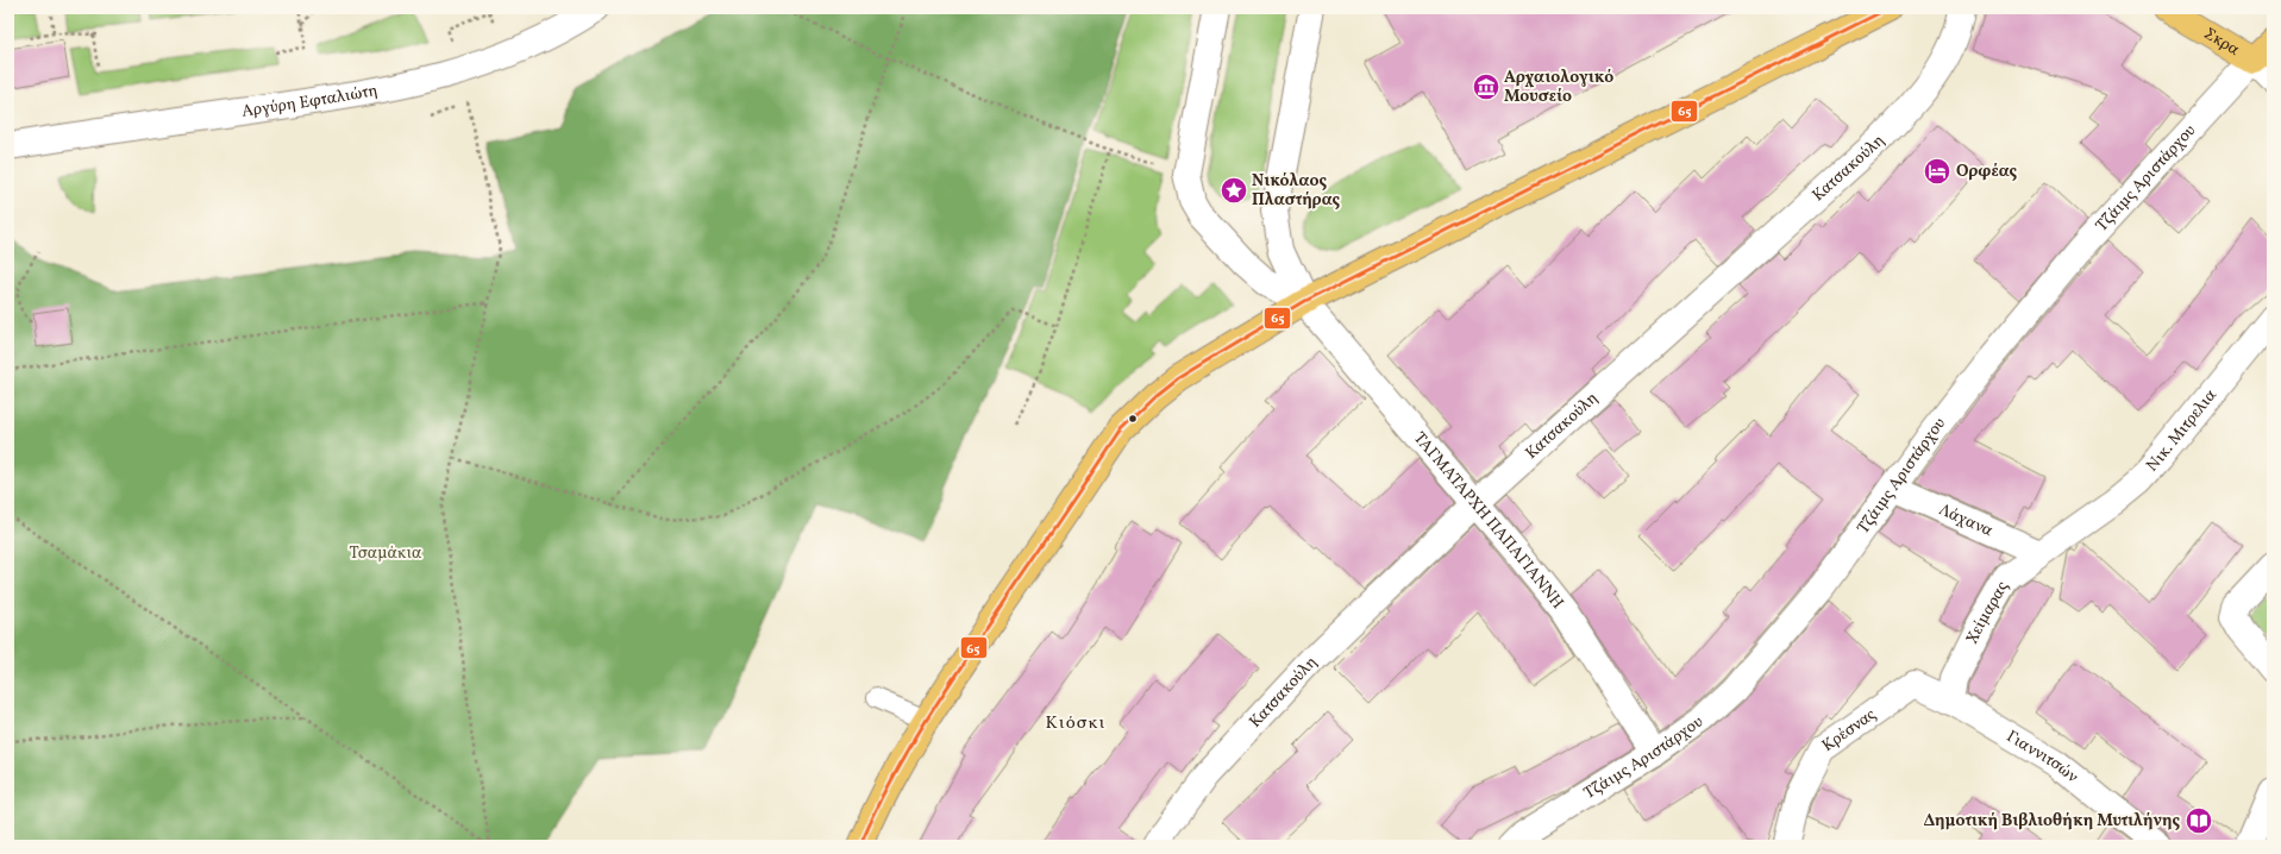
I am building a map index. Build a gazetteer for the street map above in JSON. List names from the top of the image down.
{
  "streets": {
    "main road": ["Σκρα"],
    "street": [
      "Αργύρη Εφταλιώτη",
      "Κατσακούλη",
      "Τζάιμς Αριστάρχου",
      "Νικ. Μιτρελια",
      "Λάχανα",
      "ΤΑΓΜΑΤΑΡΧΗ ΠΑΠΑΓΙΑΝΝΗ",
      "Χείμαρας",
      "Κρέσνας",
      "Γιαννιτσών"
    ]
  },
  "crossings": [
    ["Σκρα", "Τζάιμς Αριστάρχου"],
    ["Κατσακούλη", "ΤΑΓΜΑΤΑΡΧΗ ΠΑΠΑΓΙΑΝΝΗ"],
    ["Τζάιμς Αριστάρχου", "Λάχανα"],
    ["Τζάιμς Αριστάρχου", "ΤΑΓΜΑΤΑΡΧΗ ΠΑΠΑΓΙΑΝΝΗ"],
    ["Νικ. Μιτρελια", "Χείμαρας"],
    ["Λάχανα", "Χείμαρας"],
    ["Χείμαρας", "Γιαννιτσών"],
    ["Κρέσνας", "Γιαννιτσών"]
  ],
  "districts": ["Κιόσκι"],
  "parks": ["Τσαμάκια"],
  "places": {
    "museum": ["Αρχαιολογικό Μουσείο"],
    "hotel": ["Ορφέας"],
    "place": ["Νικόλαος Πλαστήρας"],
    "library": ["Δημοτική Βιβλιοθήκη Μυτιλήνης"]
  },
  "lines": ["transit line 65"]
}
